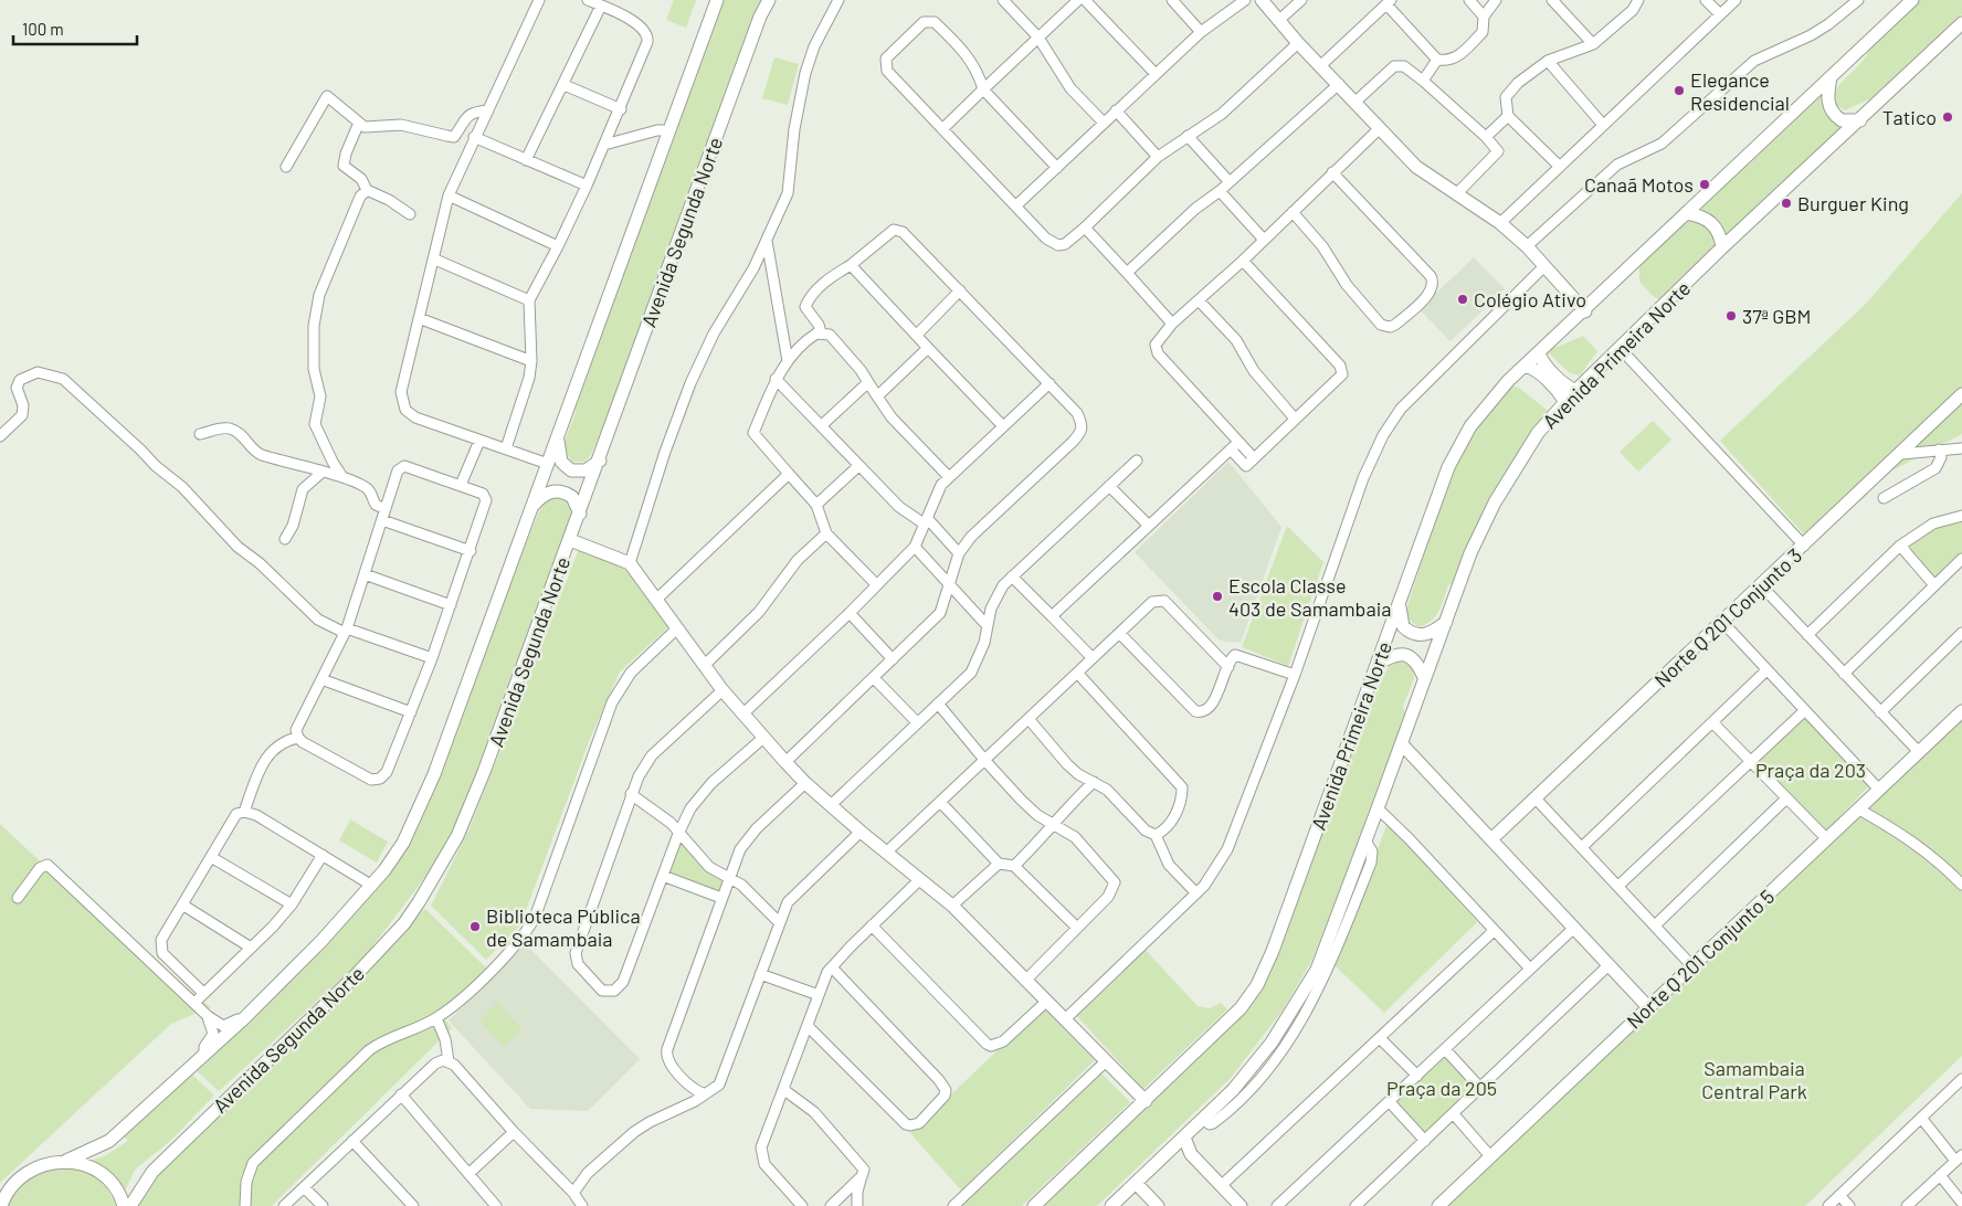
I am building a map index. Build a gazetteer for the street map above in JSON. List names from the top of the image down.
{
  "streets": {
    "main road": [
      "Avenida Segunda Norte",
      "Avenida Primeira Norte",
      "Norte Q 201 Conjunto 3",
      "Norte Q 201 Conjunto 5"
    ]
  },
  "parks": ["Praça da 203", "Samambaia Central Park", "Praça da 205"],
  "places": [
    "Elegance Residencial",
    "Tatico",
    "Canaã Motos",
    "Burguer King",
    "Colégio Ativo",
    "37ª GBM",
    "Escola Classe 403 de Samambaia",
    "Biblioteca Pública de Samambaia"
  ],
  "scale_bar": "100 m"
}
